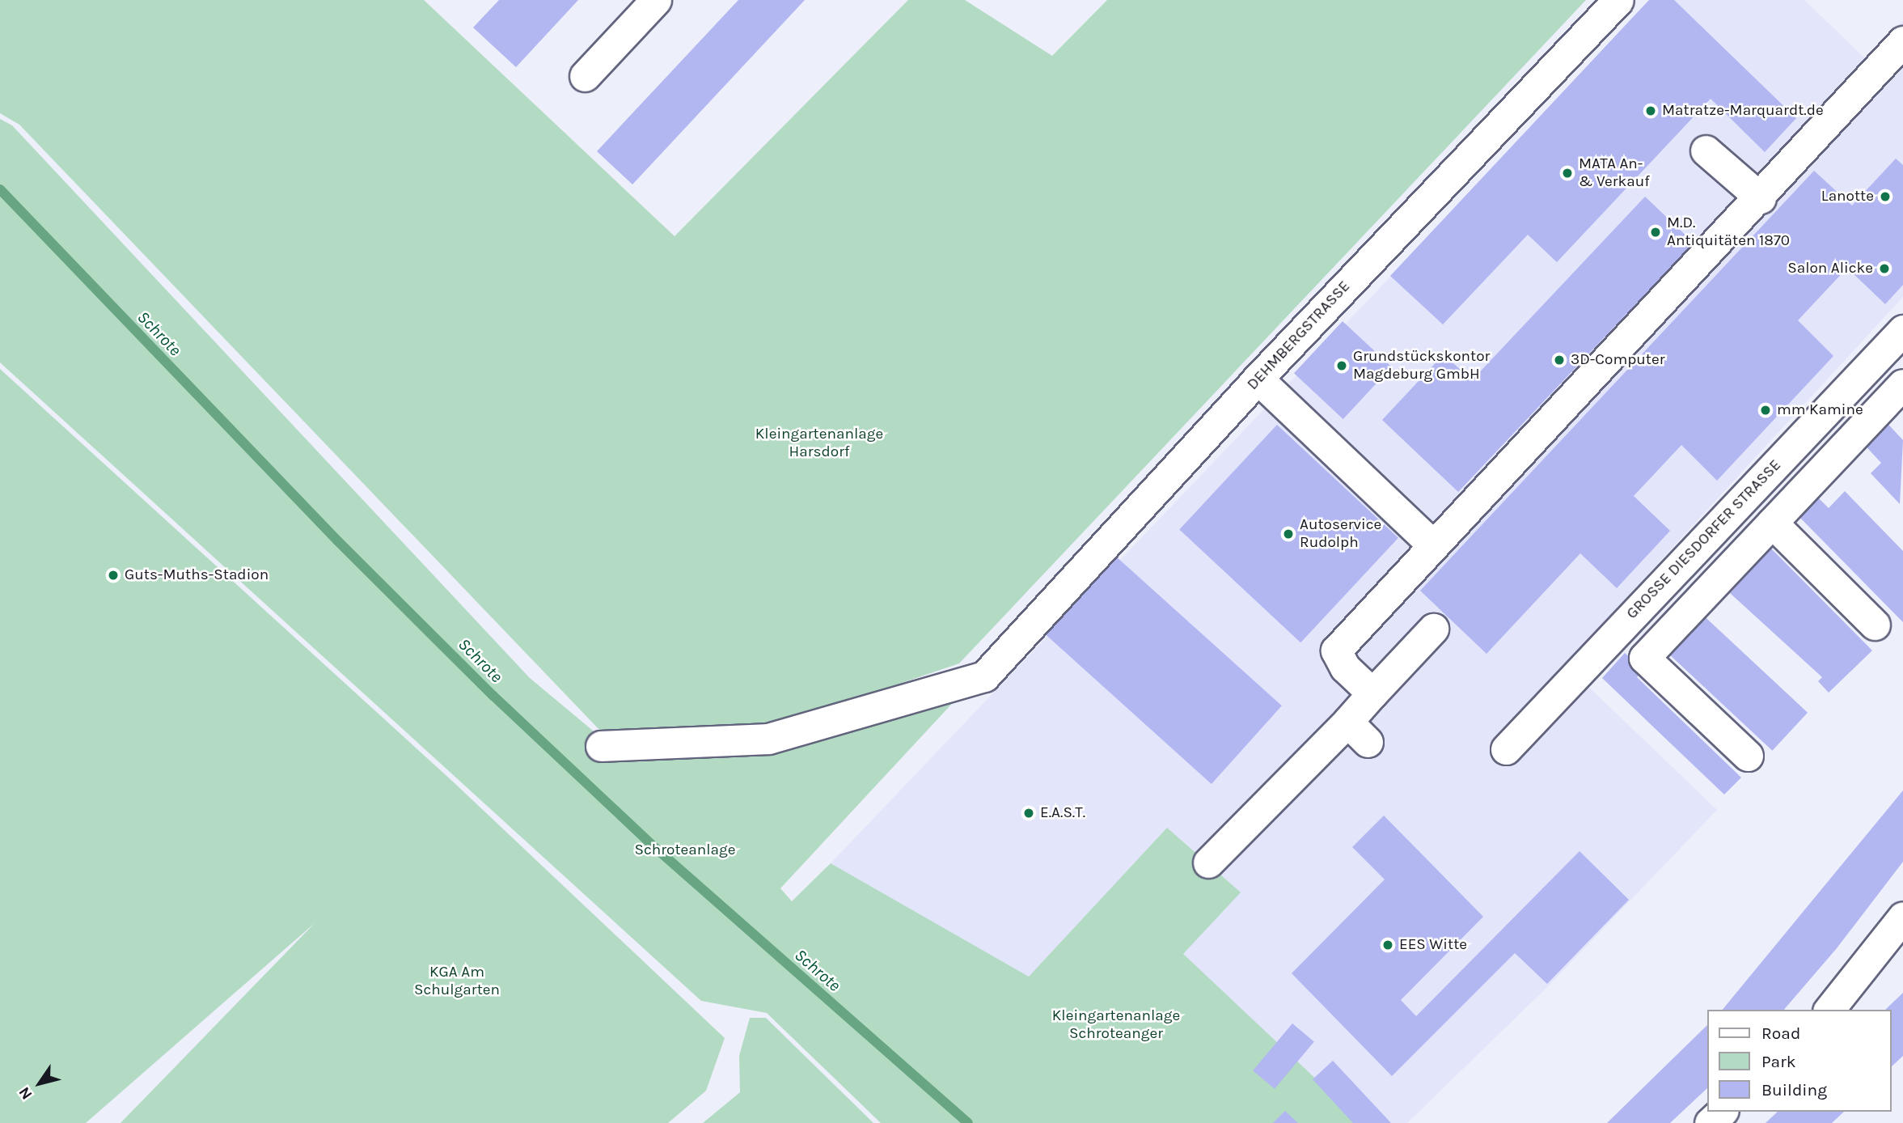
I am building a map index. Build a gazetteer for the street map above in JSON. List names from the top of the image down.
{
  "streets": {
    "street": ["DEHMBERGSTRASSE", "GROSSE DIESDORFER STRASSE"]
  },
  "water": ["Schrote"],
  "parks": [
    "Kleingartenanlage Harsdorf",
    "Schroteanlage",
    "KGA Am Schulgarten",
    "Kleingartenanlage Schroteanger"
  ],
  "places": [
    "Matratze-Marquardt.de",
    "MATA An- & Verkauf",
    "Lanotte",
    "M.D. Antiquitäten 1870",
    "Salon Alicke",
    "3D-Computer",
    "Grundstückskontor Magdeburg GmbH",
    "mm Kamine",
    "Autoservice Rudolph",
    "Guts-Muths-Stadion",
    "E.A.S.T.",
    "EES Witte"
  ],
  "legend": ["Road", "Park", "Building"],
  "north": "bottom left"
}
